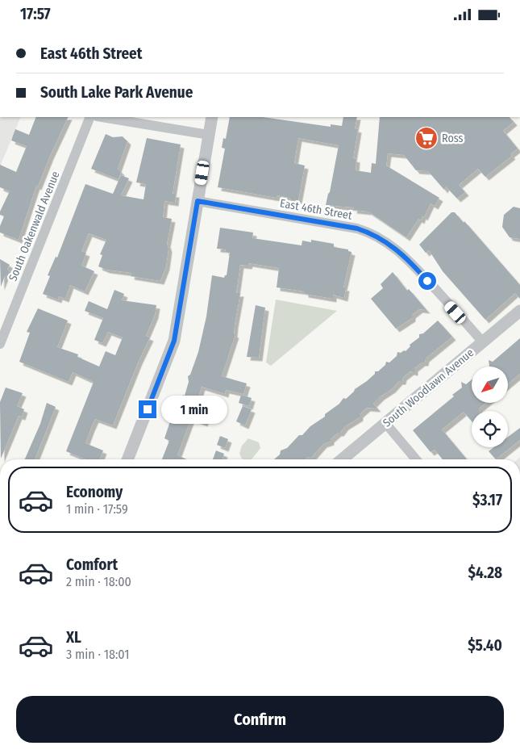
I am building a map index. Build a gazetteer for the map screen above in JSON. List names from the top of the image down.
{
  "streets": {
    "street": ["East 46th Street", "South Oakenwald Avenue", "South Woodlawn Avenue"]
  },
  "crossings": [
    ["East 46th Street", "South Woodlawn Avenue"]
  ],
  "places": {
    "supermarket": ["Ross"]
  },
  "north": "bottom left",
  "page": {
    "status": "17:57",
    "banner": ["East 46th Street", "South Lake Park Avenue"],
    "bubble": "1 min",
    "list": [
      {
        "name": "Economy",
        "note": "1 min · 17:59",
        "value": "$3.17"
      },
      {
        "name": "Comfort",
        "note": "2 min · 18:00",
        "value": "$4.28"
      },
      {
        "name": "XL",
        "note": "3 min · 18:01",
        "value": "$5.40"
      }
    ],
    "buttons": "Confirm"
  }
}
